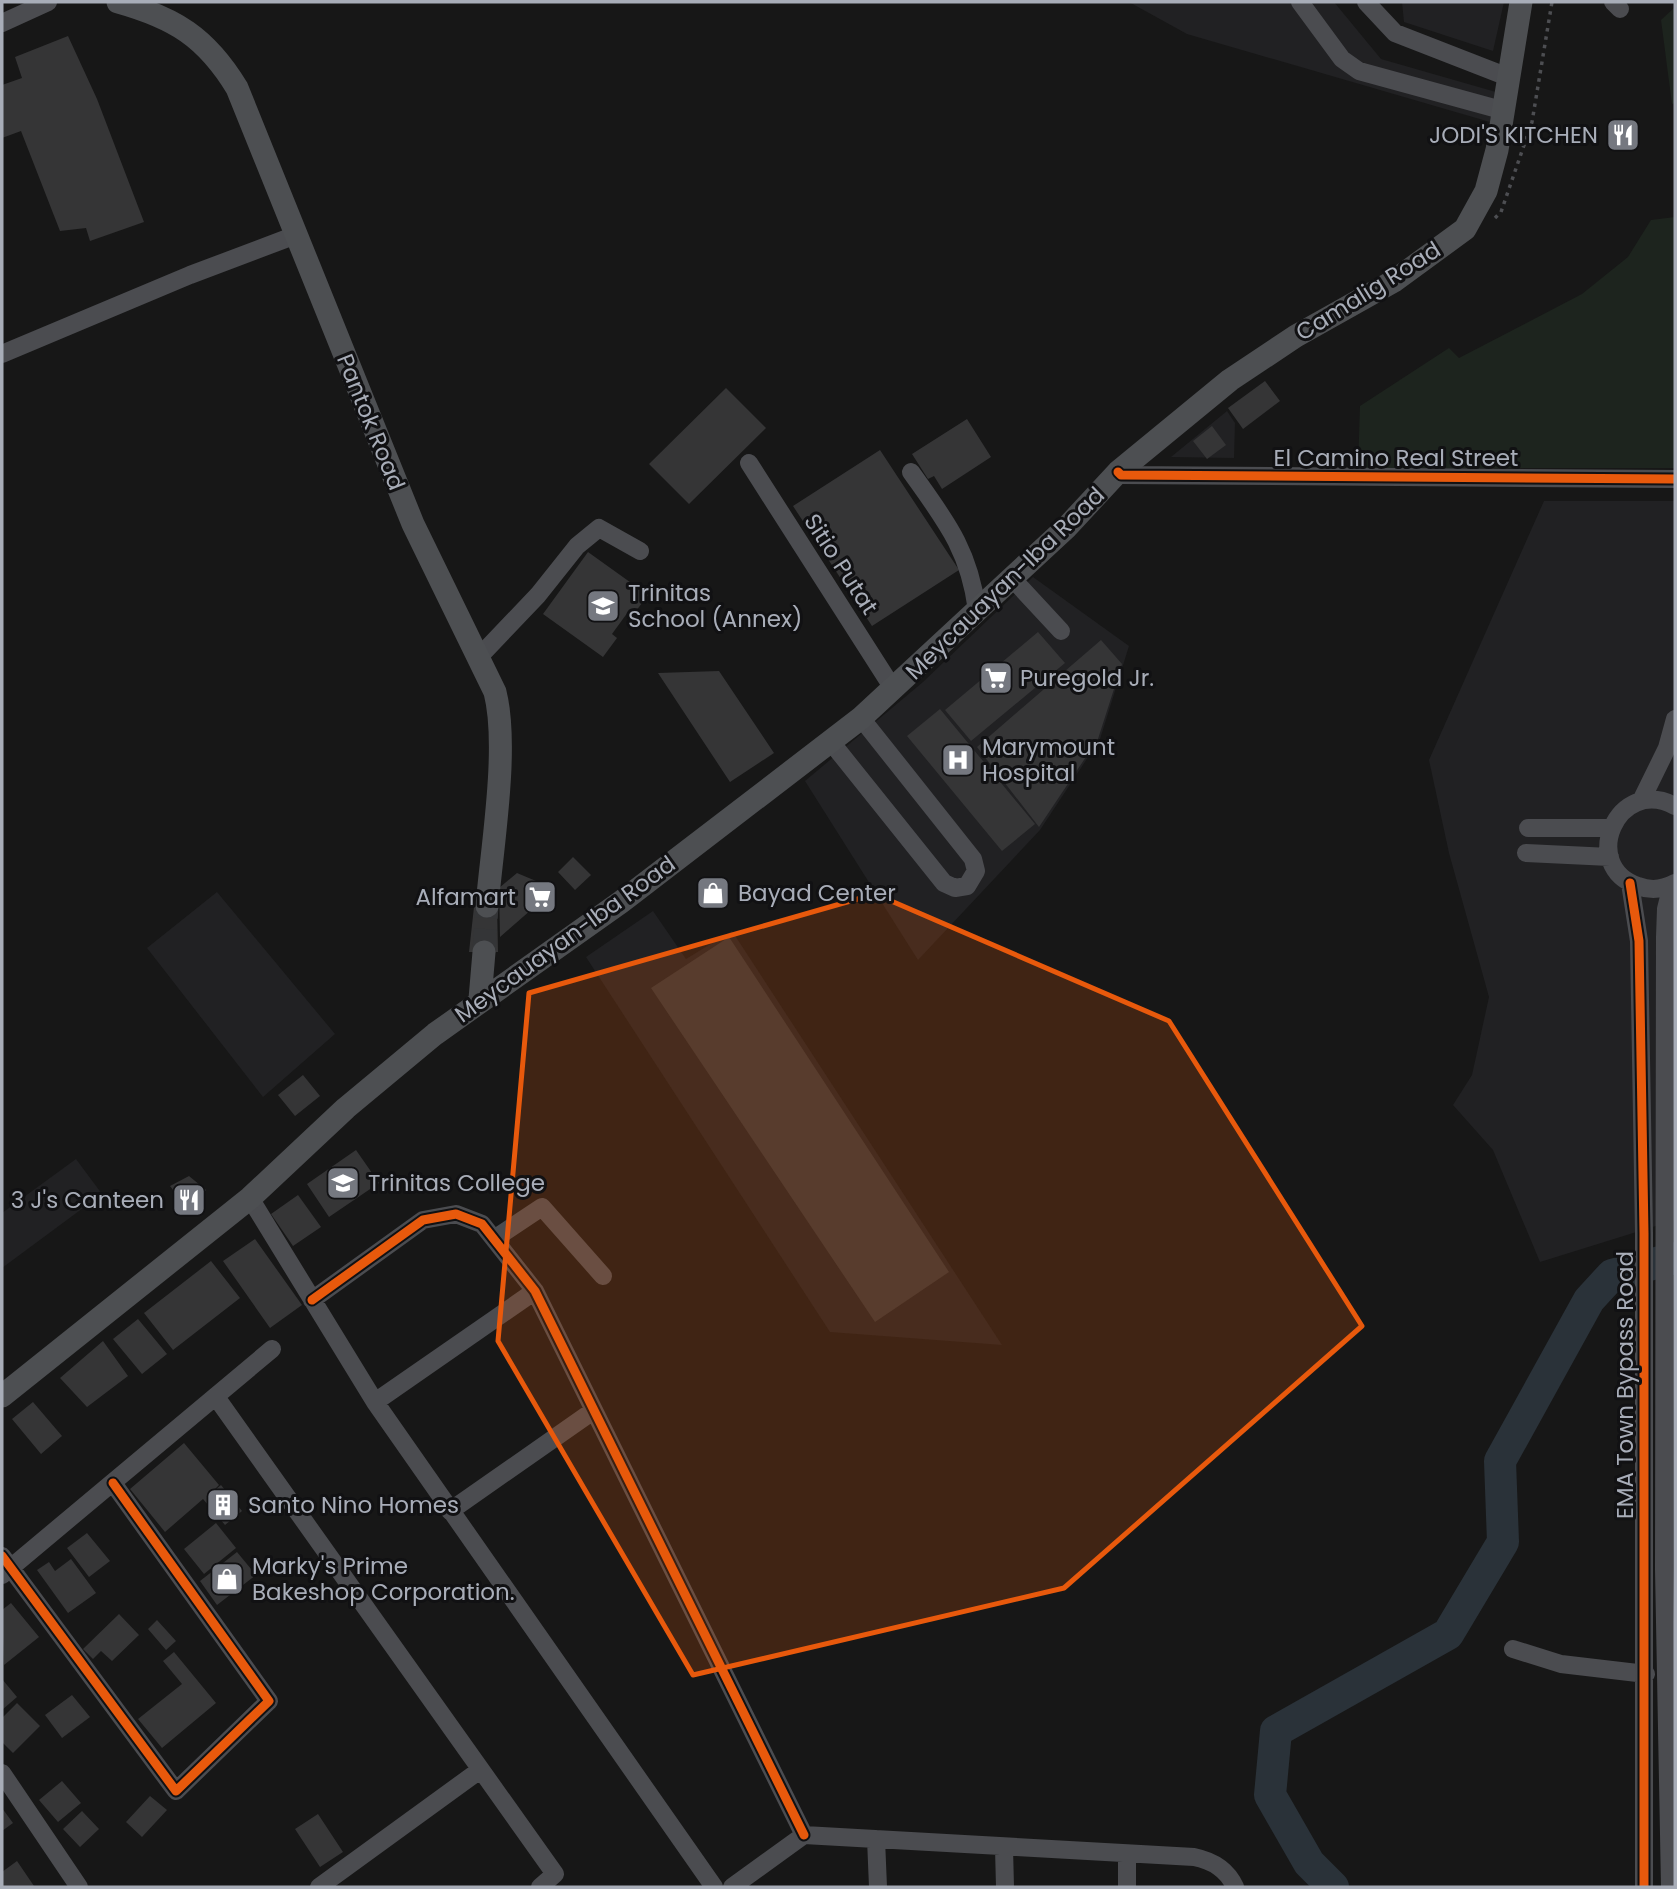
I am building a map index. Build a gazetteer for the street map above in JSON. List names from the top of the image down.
{
  "streets": {
    "main road": ["Camalig Road", "Pantok Road", "Meycauayan-Iba Road"],
    "street": ["El Camino Real Street", "Sitio Putat", "EMA Town Bypass Road"]
  },
  "crossings": [
    ["Camalig Road", "El Camino Real Street"],
    ["Camalig Road", "Meycauayan-Iba Road"],
    ["El Camino Real Street", "Meycauayan-Iba Road"],
    ["Sitio Putat", "Meycauayan-Iba Road"]
  ],
  "places": {
    "restaurant": ["JODI'S KITCHEN", "3 J's Canteen"],
    "school or university": ["Trinitas School (Annex)", "Trinitas College"],
    "supermarket": ["Puregold Jr.", "Alfamart"],
    "hospital": ["Marymount Hospital"],
    "shop": ["Bayad Center", "Marky's Prime Bakeshop Corporation."],
    "building": ["Santo Nino Homes"]
  }
}
